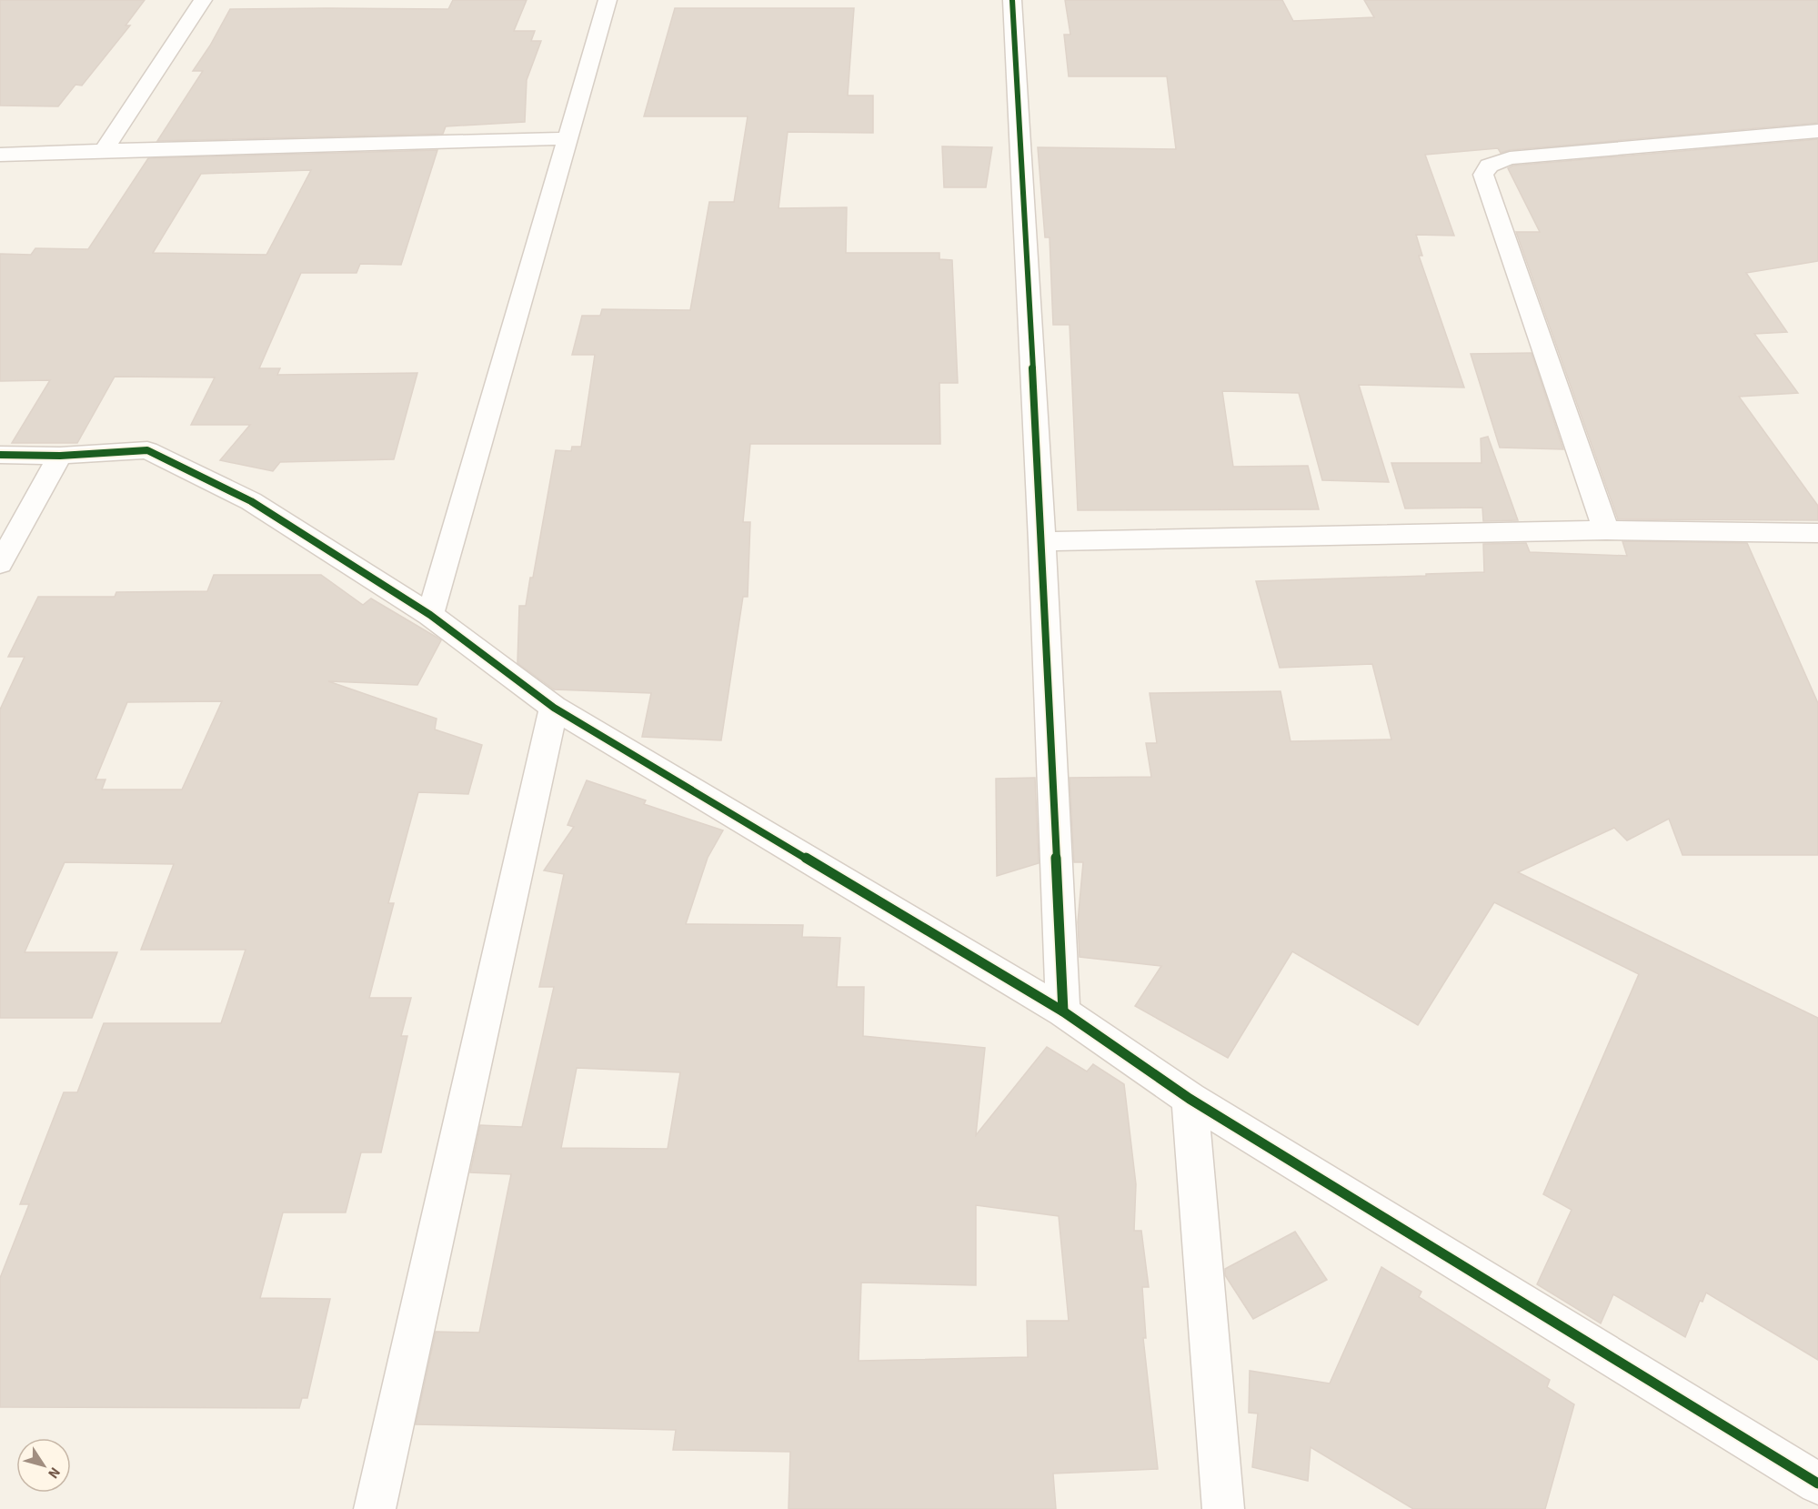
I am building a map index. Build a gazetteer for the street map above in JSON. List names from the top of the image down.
{
  "north": "bottom right"
}
